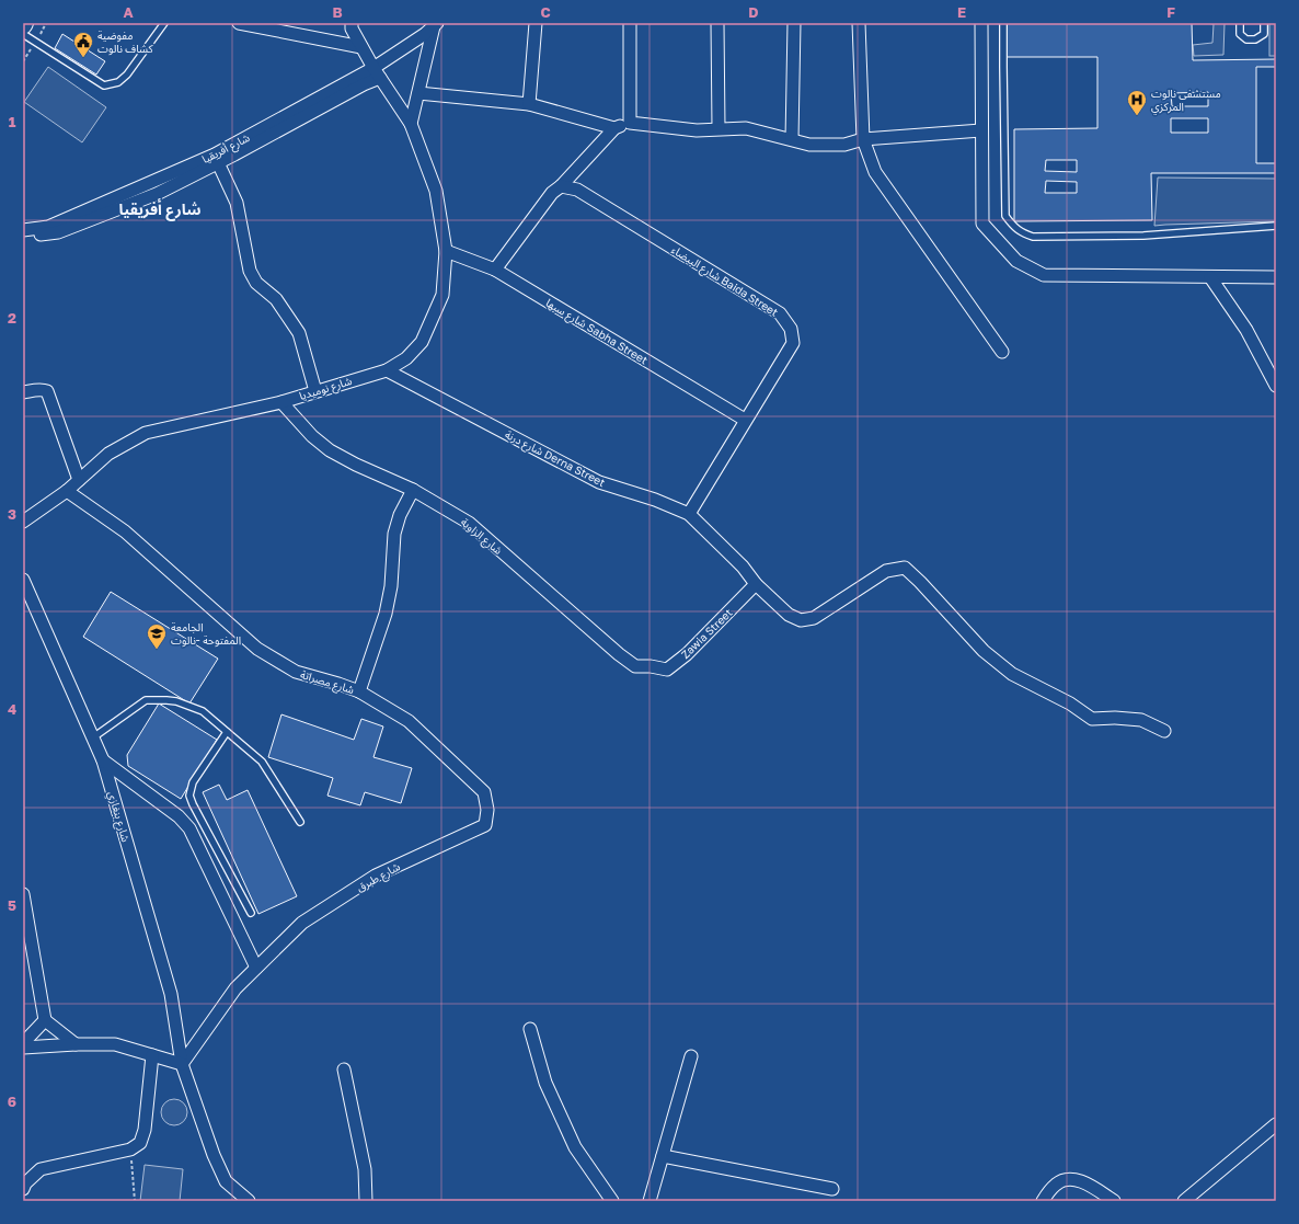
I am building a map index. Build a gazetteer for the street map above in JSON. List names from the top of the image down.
{
  "streets": {
    "street": [
      "شارع أفريقيا",
      "شارع البيضاء Baida Street",
      "شارع سبها Sabha Street",
      "شارع نوميديا",
      "شارع درنة Derna Street",
      "شارع الزاوية",
      "Zawia Street",
      "شارع مصراتة",
      "شارع بنغازي",
      "شارع طبرق"
    ]
  },
  "crossings": [
    ["شارع أفريقيا", "شارع نوميديا"],
    ["شارع البيضاء Baida Street", "شارع سبها Sabha Street"],
    ["شارع البيضاء Baida Street", "شارع درنة Derna Street"],
    ["شارع سبها Sabha Street", "شارع نوميديا"],
    ["شارع نوميديا", "شارع درنة Derna Street"],
    ["شارع نوميديا", "شارع الزاوية"],
    ["شارع نوميديا", "شارع مصراتة"],
    ["شارع درنة Derna Street", "Zawia Street"],
    ["شارع الزاوية", "Zawia Street"],
    ["شارع مصراتة", "شارع طبرق"]
  ],
  "districts": ["شارع أفريقيا"],
  "places": {
    "public building": ["مفوضية كشاف نالوت"],
    "hospital": ["مستشفى نالوت المركزي"],
    "school or university": ["الجامعة المفتوحة -نالوت"]
  },
  "grid": {
    "columns": [
      "A",
      "B",
      "C",
      "D",
      "E",
      "F"
    ],
    "rows": [
      "1",
      "2",
      "3",
      "4",
      "5",
      "6"
    ]
  }
}
